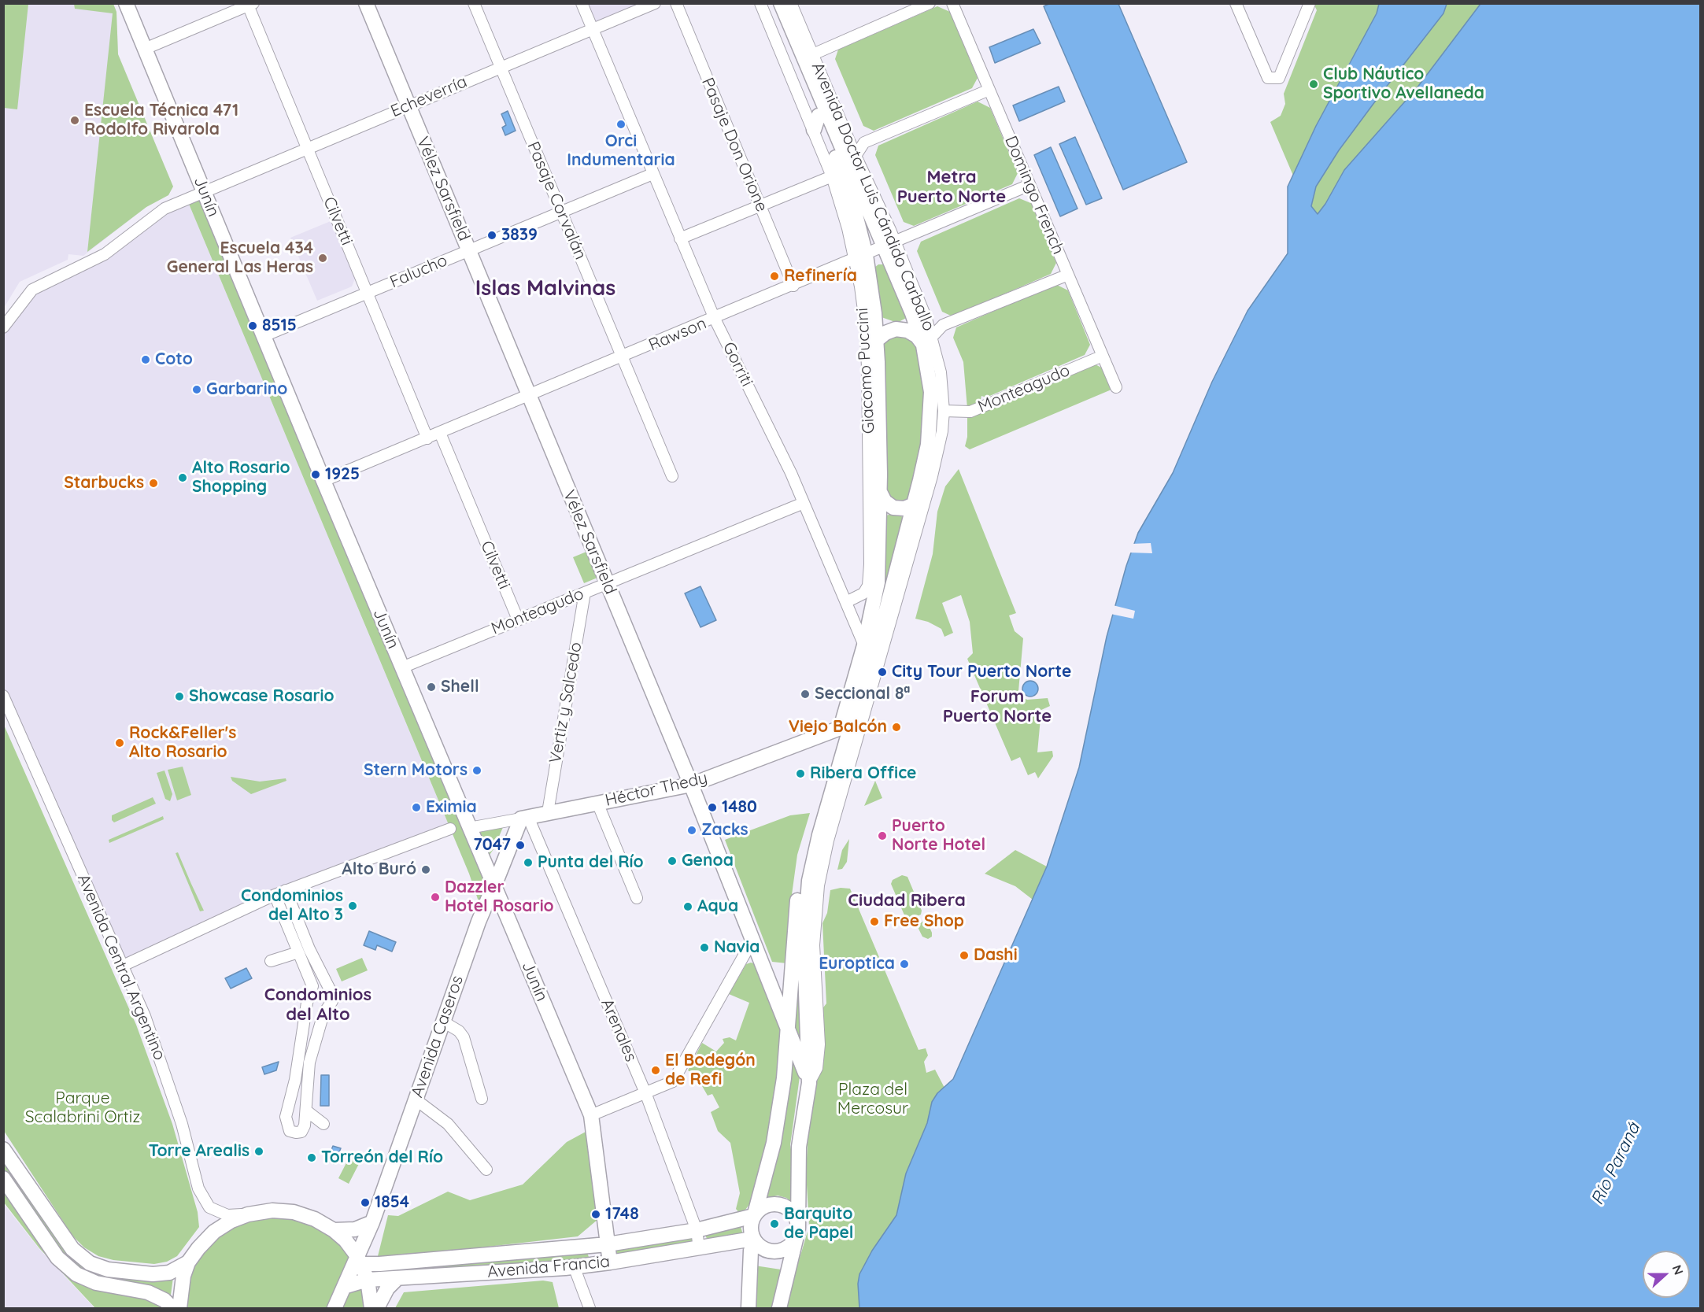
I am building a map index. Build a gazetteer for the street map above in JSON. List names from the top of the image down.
{
  "streets": {
    "main road": [
      "Vélez Sarsfield",
      "Junín",
      "Avenida Doctor Luis Cándido Carballo",
      "Héctor Thedy",
      "Avenida Caseros",
      "Avenida Francia"
    ],
    "street": [
      "Echeverría",
      "Pasaje Don Orione",
      "Domingo French",
      "Pasaje Corvalán",
      "Cilvetti",
      "Falucho",
      "Rawson",
      "Gorriti",
      "Giacomo Puccini",
      "Monteagudo",
      "Vertiz y Salcedo",
      "Avenida Central Argentino",
      "Arenales"
    ]
  },
  "crossings": [
    ["Echeverría", "Vélez Sarsfield"],
    ["Echeverría", "Junín"],
    ["Echeverría", "Pasaje Corvalán"],
    ["Echeverría", "Cilvetti"],
    ["Echeverría", "Gorriti"],
    ["Pasaje Don Orione", "Rawson"],
    ["Vélez Sarsfield", "Avenida Doctor Luis Cándido Carballo"],
    ["Vélez Sarsfield", "Falucho"],
    ["Vélez Sarsfield", "Rawson"],
    ["Vélez Sarsfield", "Monteagudo"],
    ["Vélez Sarsfield", "Héctor Thedy"],
    ["Domingo French", "Rawson"],
    ["Domingo French", "Monteagudo"],
    ["Junín", "Falucho"],
    ["Junín", "Rawson"],
    ["Junín", "Monteagudo"],
    ["Junín", "Héctor Thedy"],
    ["Junín", "Avenida Caseros"],
    ["Junín", "Avenida Francia"],
    ["Avenida Doctor Luis Cándido Carballo", "Rawson"],
    ["Avenida Doctor Luis Cándido Carballo", "Gorriti"],
    ["Avenida Doctor Luis Cándido Carballo", "Giacomo Puccini"],
    ["Avenida Doctor Luis Cándido Carballo", "Monteagudo"],
    ["Avenida Doctor Luis Cándido Carballo", "Héctor Thedy"],
    ["Avenida Doctor Luis Cándido Carballo", "Avenida Francia"],
    ["Pasaje Corvalán", "Falucho"],
    ["Pasaje Corvalán", "Rawson"],
    ["Cilvetti", "Falucho"],
    ["Cilvetti", "Rawson"],
    ["Cilvetti", "Monteagudo"],
    ["Falucho", "Gorriti"],
    ["Rawson", "Gorriti"],
    ["Gorriti", "Giacomo Puccini"],
    ["Gorriti", "Monteagudo"],
    ["Monteagudo", "Vertiz y Salcedo"],
    ["Vertiz y Salcedo", "Héctor Thedy"],
    ["Héctor Thedy", "Arenales"],
    ["Héctor Thedy", "Avenida Caseros"],
    ["Arenales", "Avenida Caseros"],
    ["Arenales", "Avenida Francia"],
    ["Avenida Caseros", "Avenida Francia"]
  ],
  "districts": [
    "Metra Puerto Norte",
    "Islas Malvinas",
    "Forum Puerto Norte",
    "Ciudad Ribera",
    "Condominios del Alto"
  ],
  "water": ["Río Paraná"],
  "parks": ["Plaza del Mercosur", "Parque Scalabrini Ortiz"],
  "places": [
    "Club Náutico Sportivo Avellaneda",
    "Escuela Técnica 471 Rodolfo Rivarola",
    "Orci Indumentaria",
    "3839",
    "Escuela 434 General Las Heras",
    "Refinería",
    "8515",
    "Coto",
    "Garbarino",
    "1925",
    "Alto Rosario Shopping",
    "Starbucks",
    "City Tour Puerto Norte",
    "Shell",
    "Seccional 8ª",
    "Showcase Rosario",
    "Viejo Balcón",
    "Rock&Feller's Alto Rosario",
    "Stern Motors",
    "Ribera Office",
    "Eximia",
    "1480",
    "Zacks",
    "Puerto Norte Hotel",
    "7047",
    "Genoa",
    "Punta del Río",
    "Alto Buró",
    "Dazzler Hotel Rosario",
    "Condominios del Alto 3",
    "Aqua",
    "Free Shop",
    "Navia",
    "Dashi",
    "Europtica",
    "El Bodegón de Refi",
    "Torre Arealis",
    "Torreón del Río",
    "1854",
    "1748",
    "Barquito de Papel"
  ],
  "north": "right"
}
